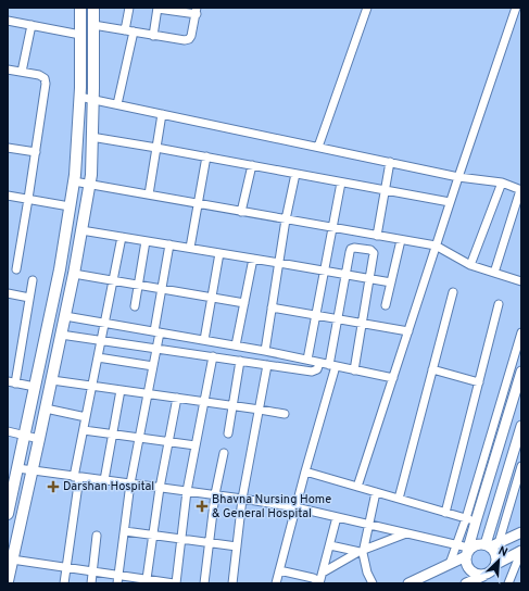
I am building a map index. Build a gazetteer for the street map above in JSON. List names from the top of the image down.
{
  "places": {
    "health": ["Darshan Hospital", "Bhavna Nursing Home & General Hospital"]
  },
  "north": "top right"
}
